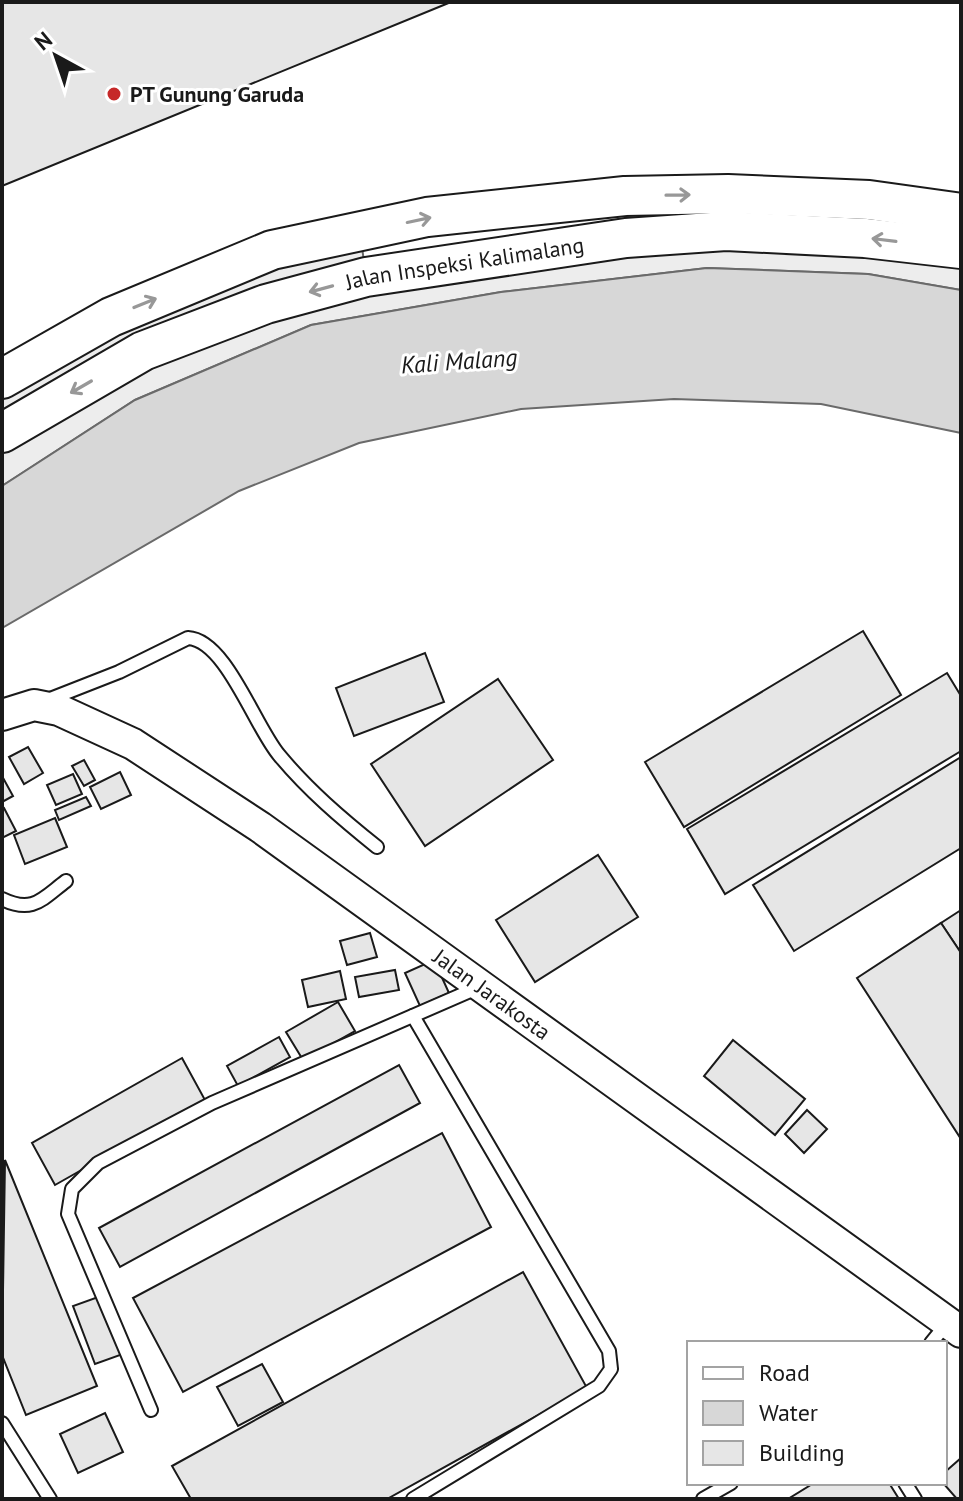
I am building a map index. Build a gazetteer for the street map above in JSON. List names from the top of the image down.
{
  "streets": {
    "main road": ["Jalan Inspeksi Kalimalang"],
    "street": ["Jalan Jarakosta"]
  },
  "water": ["Kali Malang"],
  "places": ["PT Gunung Garuda"],
  "legend": ["Road", "Water", "Building"],
  "north": "top left"
}
